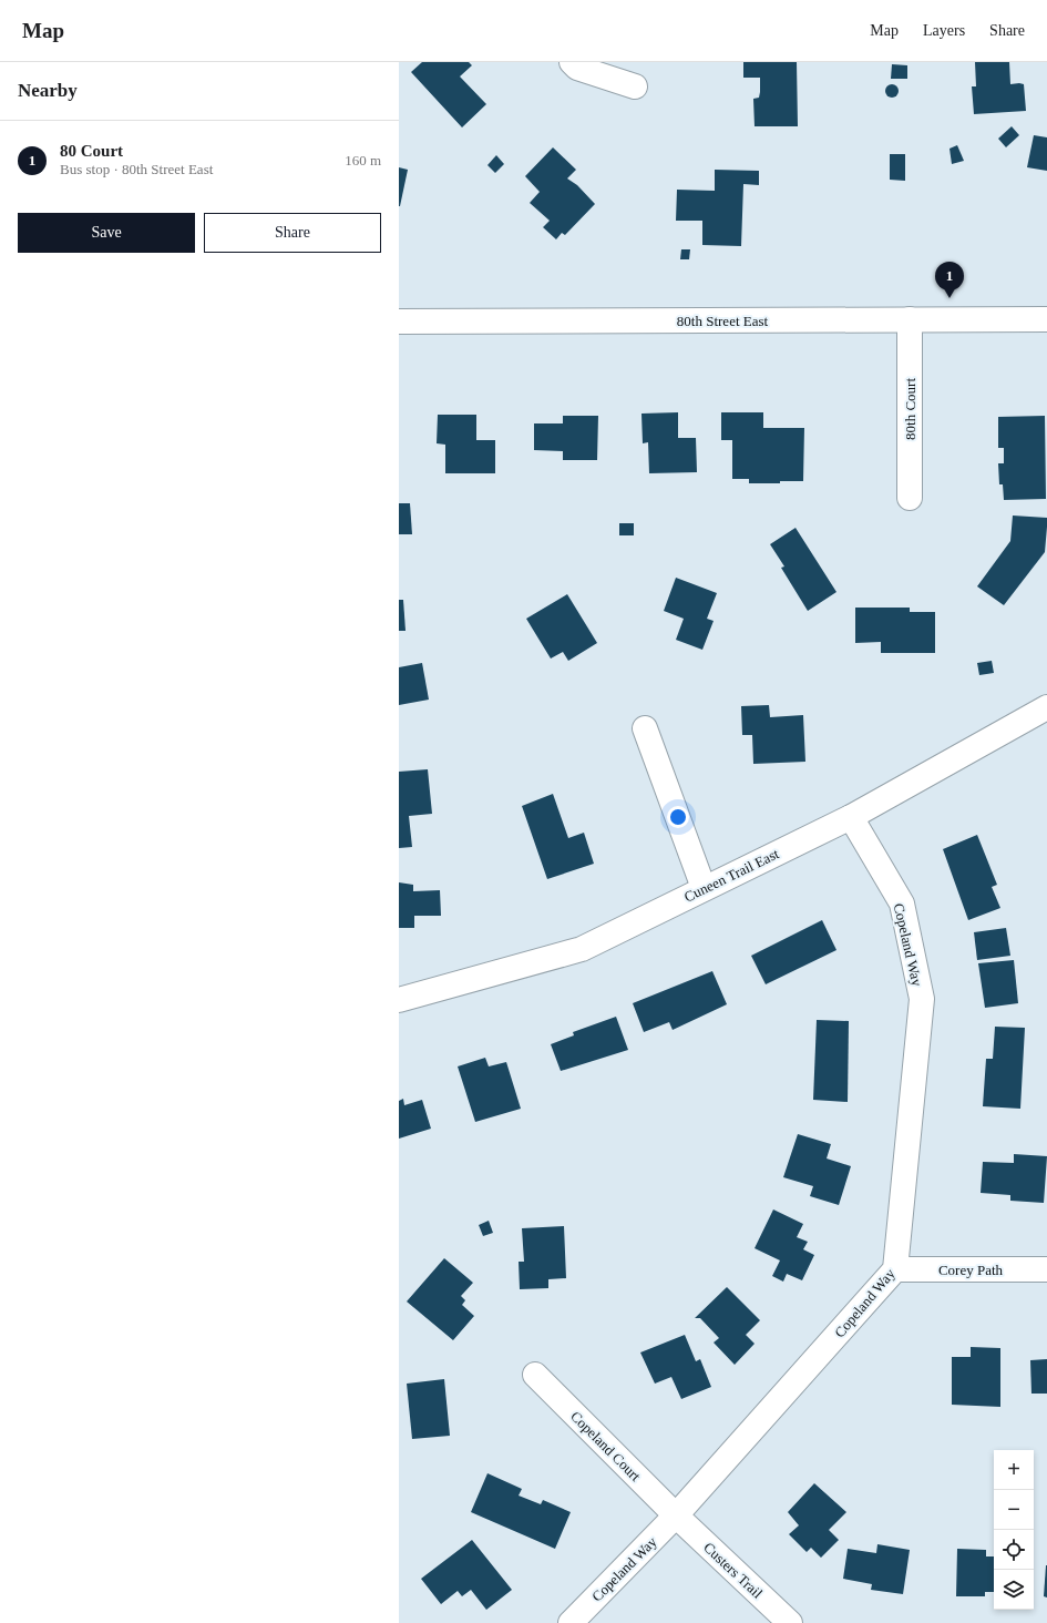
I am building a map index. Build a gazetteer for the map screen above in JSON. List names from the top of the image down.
{
  "streets": {
    "street": [
      "80th Street East",
      "80th Court",
      "Cuneen Trail East",
      "Copeland Way",
      "Corey Path",
      "Copeland Court",
      "Custers Trail"
    ]
  },
  "crossings": [
    ["80th Street East", "80th Court"],
    ["Cuneen Trail East", "Copeland Way"],
    ["Copeland Way", "Corey Path"],
    ["Copeland Way", "Copeland Court"],
    ["Copeland Way", "Custers Trail"],
    ["Copeland Court", "Custers Trail"]
  ],
  "page": {
    "header": "Map",
    "nav": ["Map", "Layers", "Share"],
    "heading": "Nearby",
    "list": [
      {
        "mark": "1",
        "name": "80 Court",
        "note": "Bus stop · 80th Street East",
        "value": "160 m"
      }
    ],
    "buttons": ["Save", "Share"],
    "pins": "1",
    "map_buttons": ["+", "−"]
  }
}
